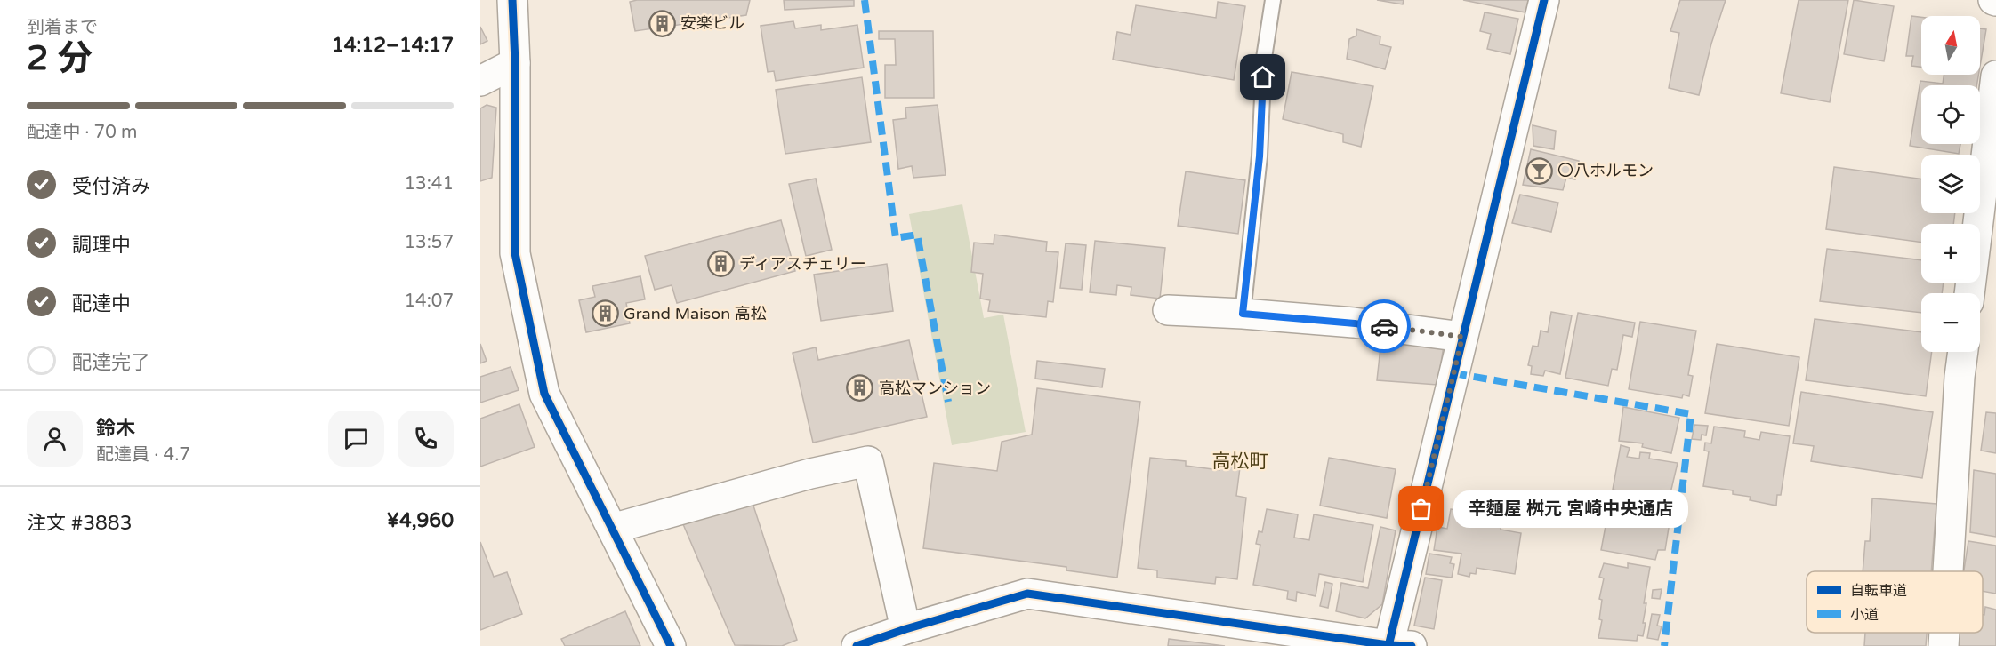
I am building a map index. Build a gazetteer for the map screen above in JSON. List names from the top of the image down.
{
  "districts": ["高松町"],
  "places": {
    "building": [
      "安楽ビル",
      "ディアスチェリー",
      "Grand Maison 高松",
      "高松マンション"
    ],
    "bar": ["〇八ホルモン"],
    "other": ["辛麵屋 桝元 宮崎中央通店"]
  },
  "legend": ["自転車道", "小道"],
  "north": "top",
  "page": {
    "heading": ["2 分", "到着まで", "14:12–14:17"],
    "panel": [
      "鈴木",
      "配達員 · 4.7",
      "注文 #3883",
      "¥4,960"
    ],
    "map_buttons": ["+", "−"],
    "bar": "配達中 · 70 m",
    "list": [
      ["受付済み", "13:41"],
      ["調理中", "13:57"],
      ["配達中", "14:07"],
      "配達完了"
    ],
    "bubble": "辛麵屋 桝元 宮崎中央通店"
  }
}
